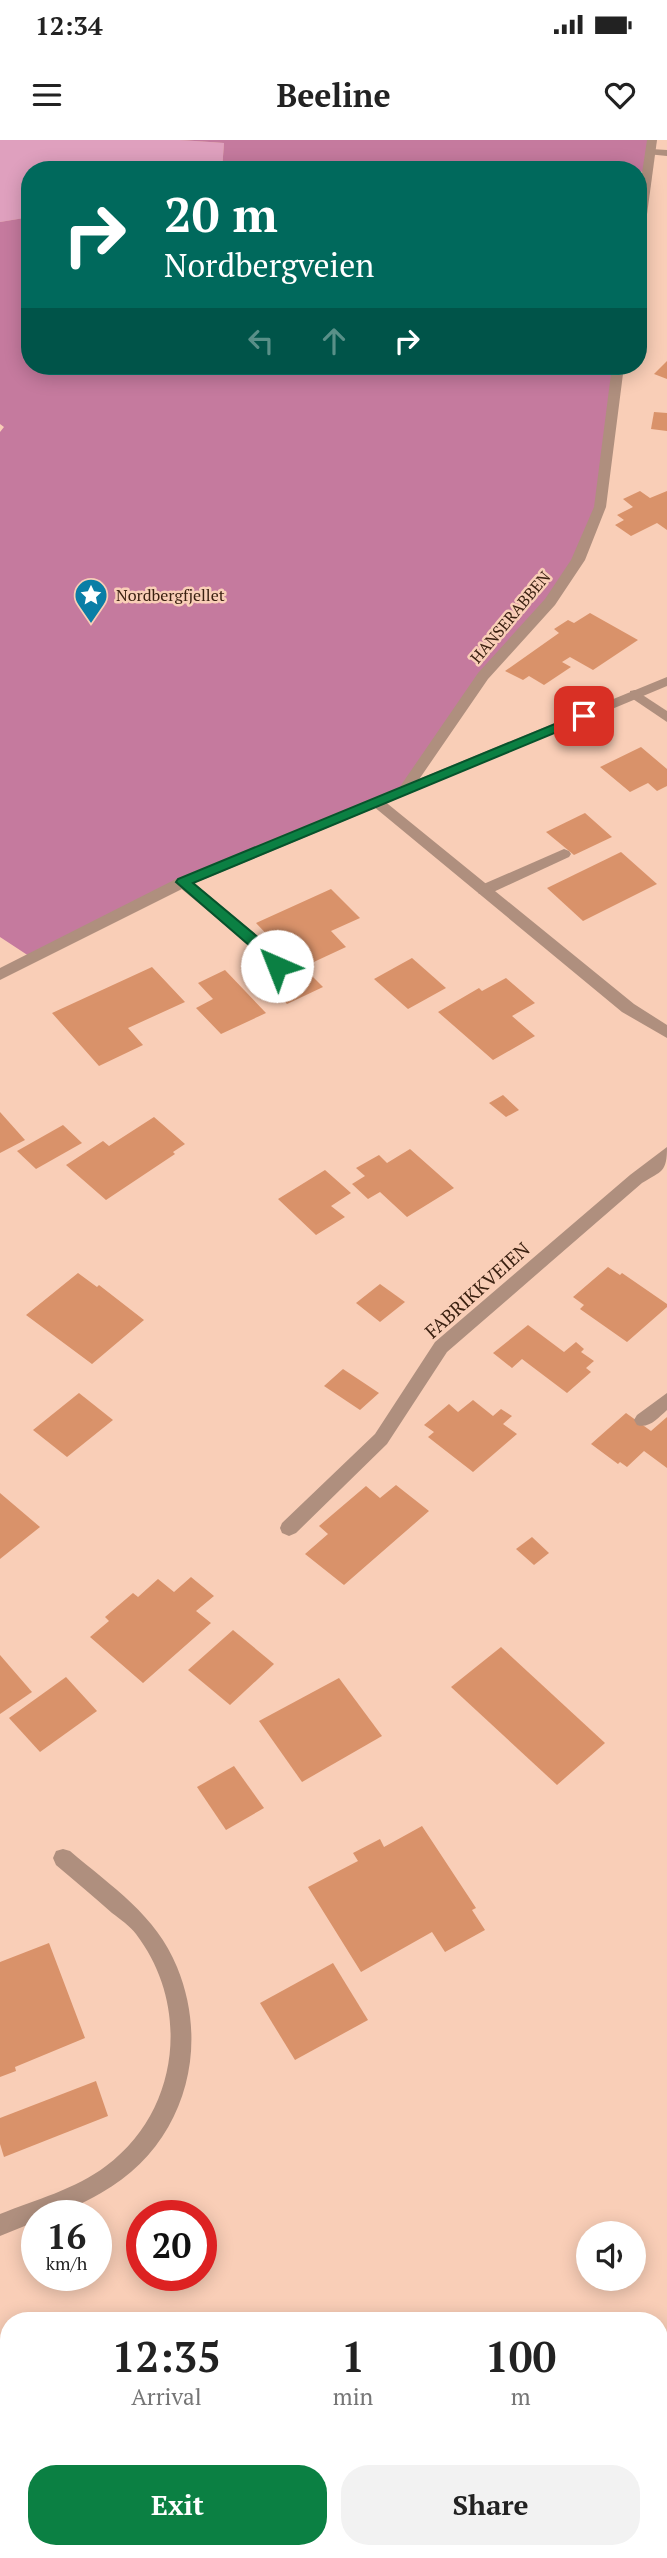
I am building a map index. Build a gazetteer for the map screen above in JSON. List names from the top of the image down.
{
  "streets": {
    "street": ["HANSERABBEN", "FABRIKKVEIEN"]
  },
  "places": {
    "place": ["Nordbergfjellet"]
  },
  "page": {
    "status": "12:34",
    "header": "Beeline",
    "turn": ["20 m", "Nordbergveien"],
    "speed": "16 km/h",
    "limit": "20",
    "eta": [
      "12:35",
      "Arrival",
      "1",
      "min",
      "100",
      "m"
    ],
    "buttons": ["Exit", "Share"]
  }
}
